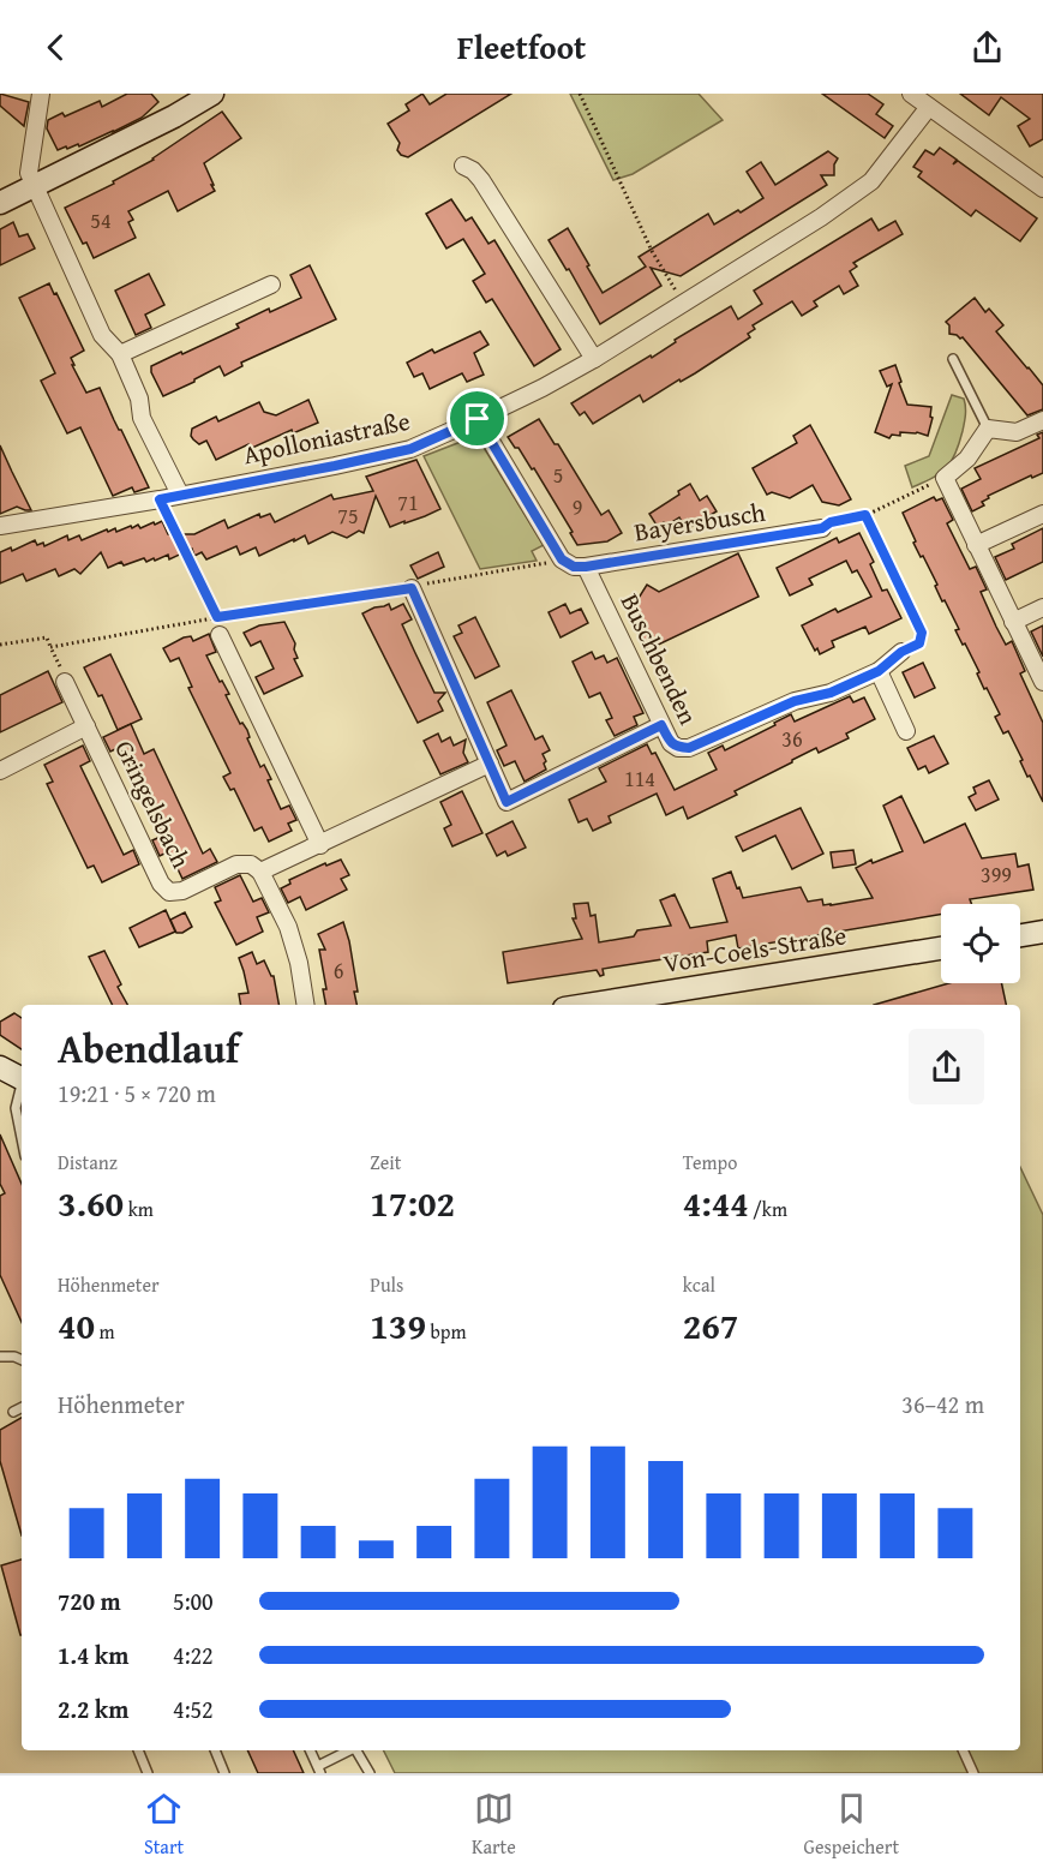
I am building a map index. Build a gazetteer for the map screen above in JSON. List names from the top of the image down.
{
  "streets": {
    "main road": ["Von-Coels-Straße"],
    "street": [
      "Apolloniastraße",
      "Bayersbusch",
      "Buschbenden",
      "Gringelsbach"
    ]
  },
  "crossings": [
    ["Bayersbusch", "Buschbenden"]
  ],
  "house_numbers": [
    "54",
    "5",
    "71",
    "9",
    "75",
    "36",
    "114",
    "399",
    "6"
  ],
  "page": {
    "header": "Fleetfoot",
    "heading": ["Abendlauf", "19:21 · 5 × 720 m"],
    "stats": [
      ["Distanz", "3.60 km"],
      ["Zeit", "17:02"],
      ["Tempo", "4:44 /km"],
      ["Höhenmeter", "40 m"],
      ["Puls", "139 bpm"],
      ["kcal", "267"]
    ],
    "chart": ["Höhenmeter", "36–42 m"],
    "list": [
      {
        "name": "720 m",
        "note": "5:00"
      },
      {
        "name": "1.4 km",
        "note": "4:22"
      },
      {
        "name": "2.2 km",
        "note": "4:52"
      }
    ],
    "tabs": ["Start", "Karte", "Gespeichert"]
  }
}
